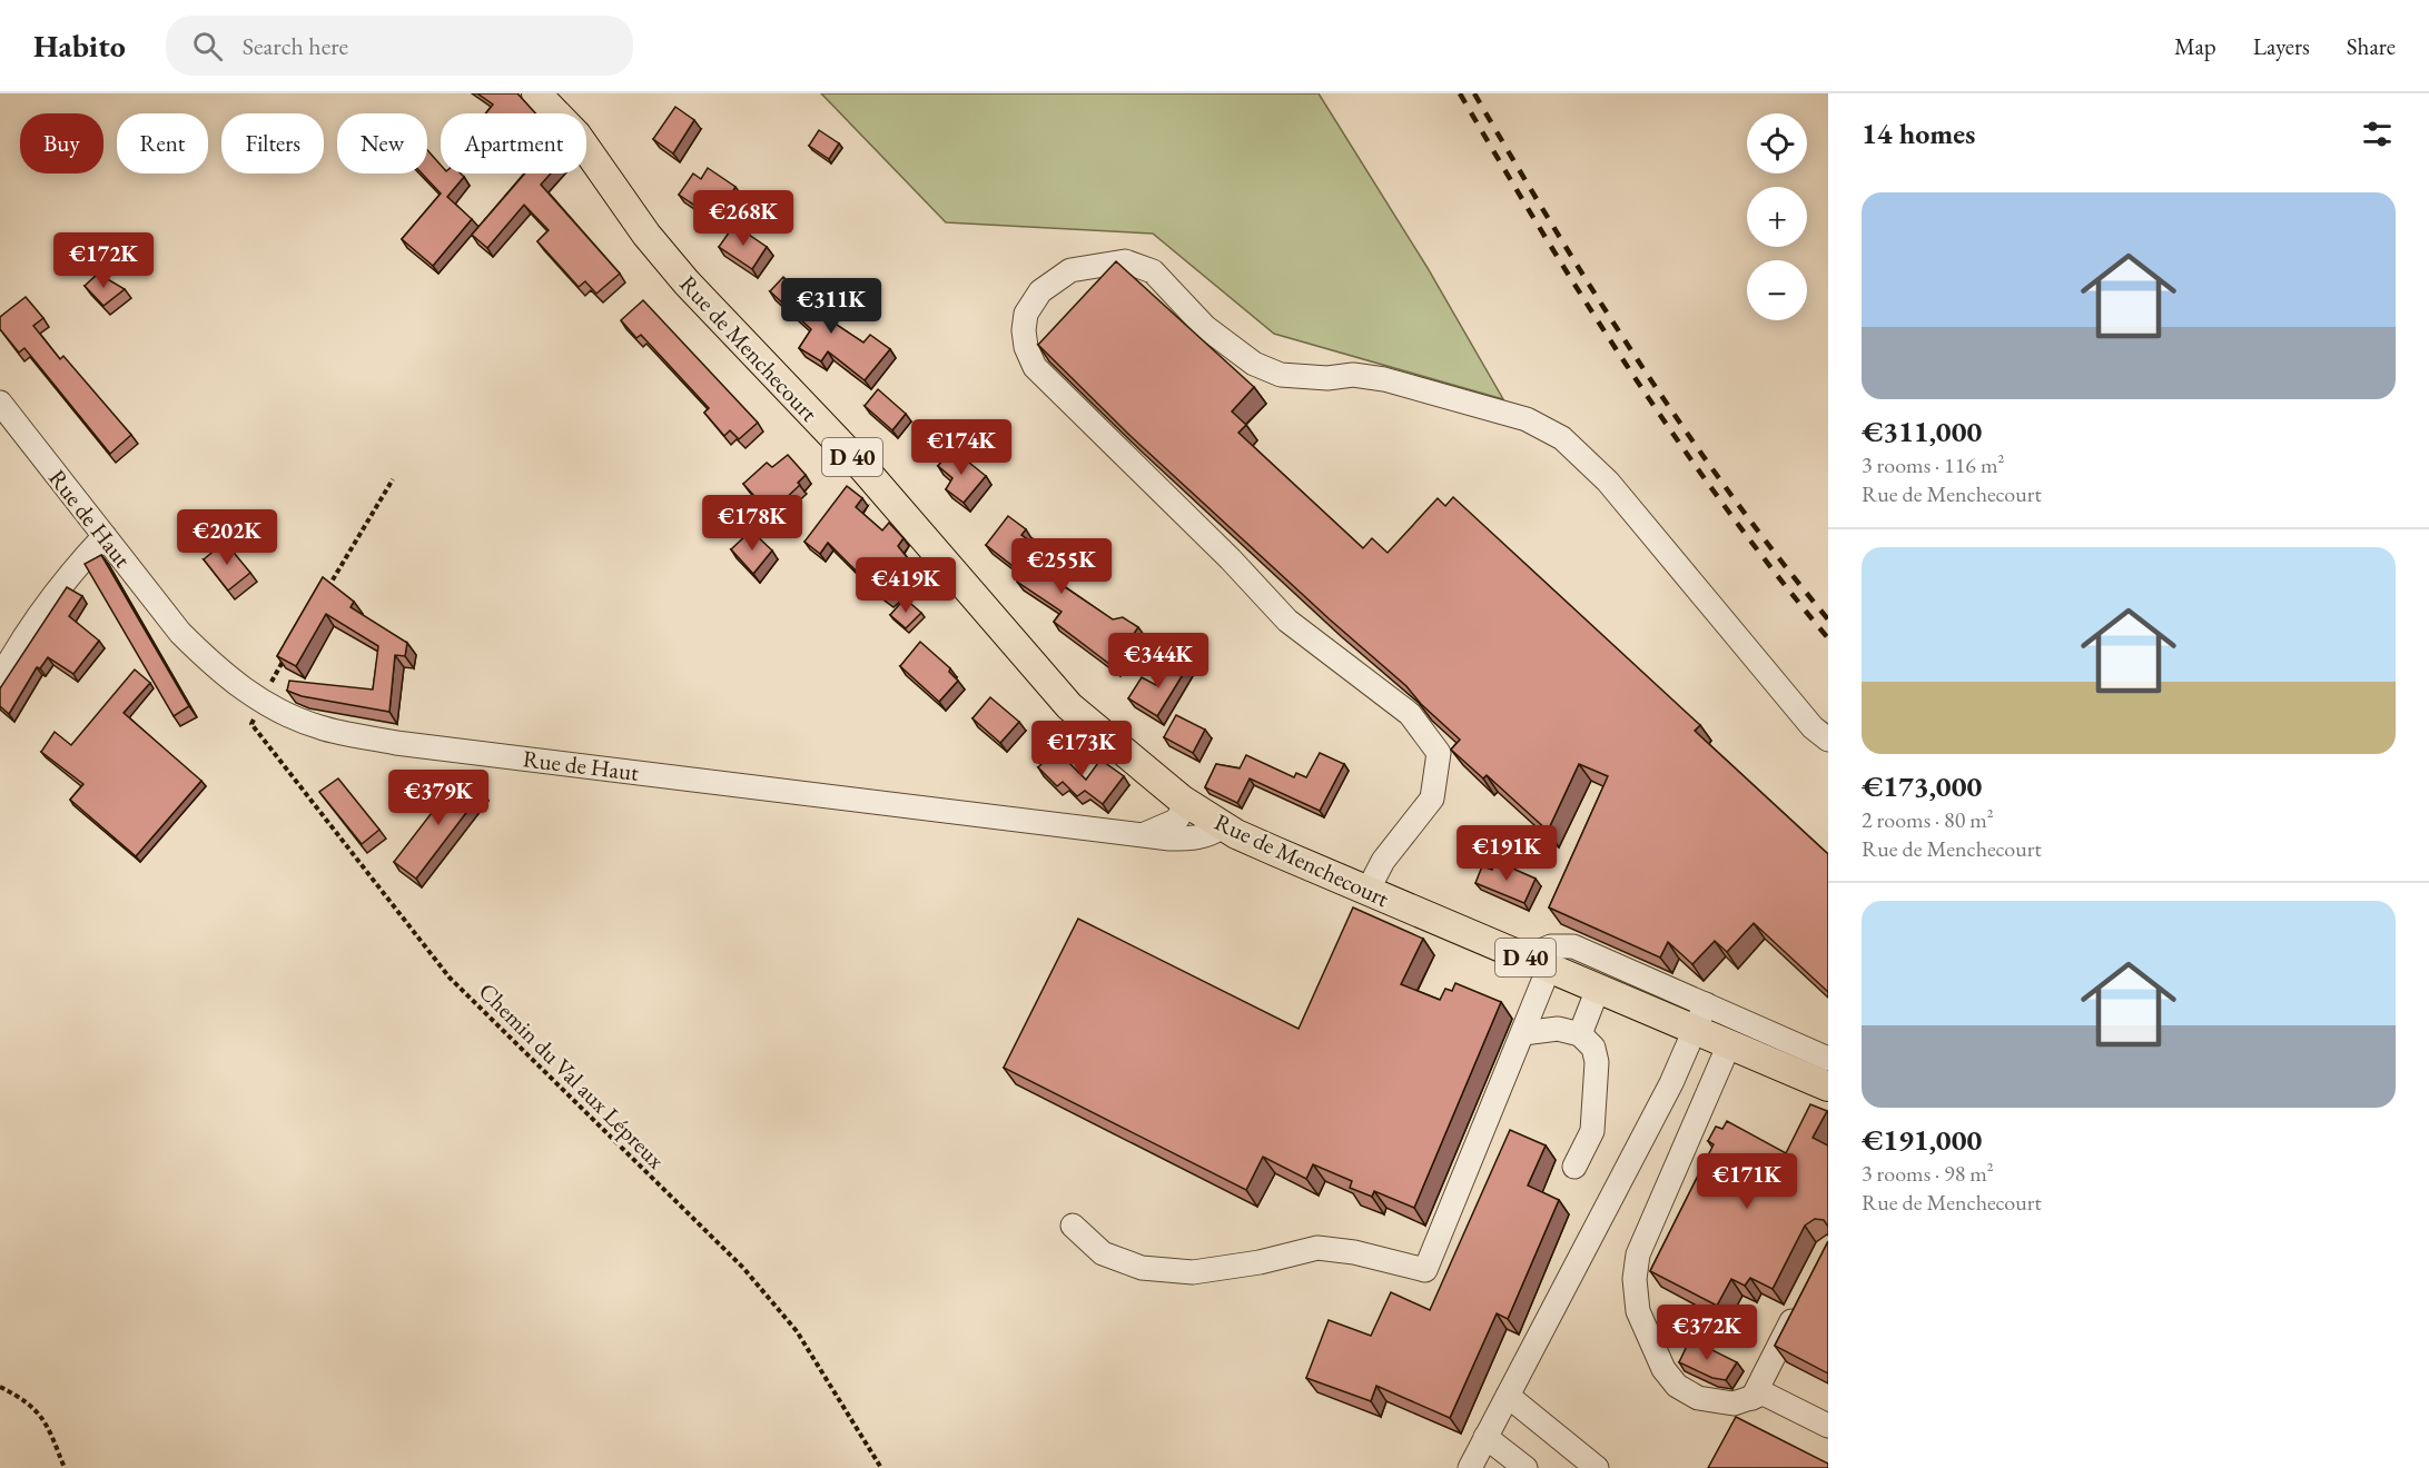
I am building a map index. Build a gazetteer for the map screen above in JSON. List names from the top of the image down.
{
  "streets": {
    "main road": ["Rue de Menchecourt", "D 40"],
    "street": ["Rue de Haut"],
    "path": ["Chemin du Val aux Lépreux"]
  },
  "crossings": [
    ["Rue de Menchecourt", "Rue de Haut"],
    ["Rue de Haut", "Chemin du Val aux Lépreux"]
  ],
  "page": {
    "header": "Habito",
    "search": "Search here",
    "nav": ["Map", "Layers", "Share"],
    "heading": "14 homes",
    "map_buttons": ["+", "−"],
    "chip": [
      "Buy",
      "Rent",
      "Filters",
      "New",
      "Apartment"
    ],
    "list": [
      {
        "name": "€311,000",
        "note": "3 rooms · 116 m² · Rue de Menchecourt"
      },
      {
        "name": "€173,000",
        "note": "2 rooms · 80 m² · Rue de Menchecourt"
      },
      {
        "name": "€191,000",
        "note": "3 rooms · 98 m² · Rue de Menchecourt"
      }
    ],
    "price": [
      "€268K",
      "€172K",
      "€311K",
      "€174K",
      "€178K",
      "€202K",
      "€255K",
      "€419K",
      "€344K",
      "€173K",
      "€379K",
      "€191K",
      "€171K",
      "€372K"
    ]
  }
}
